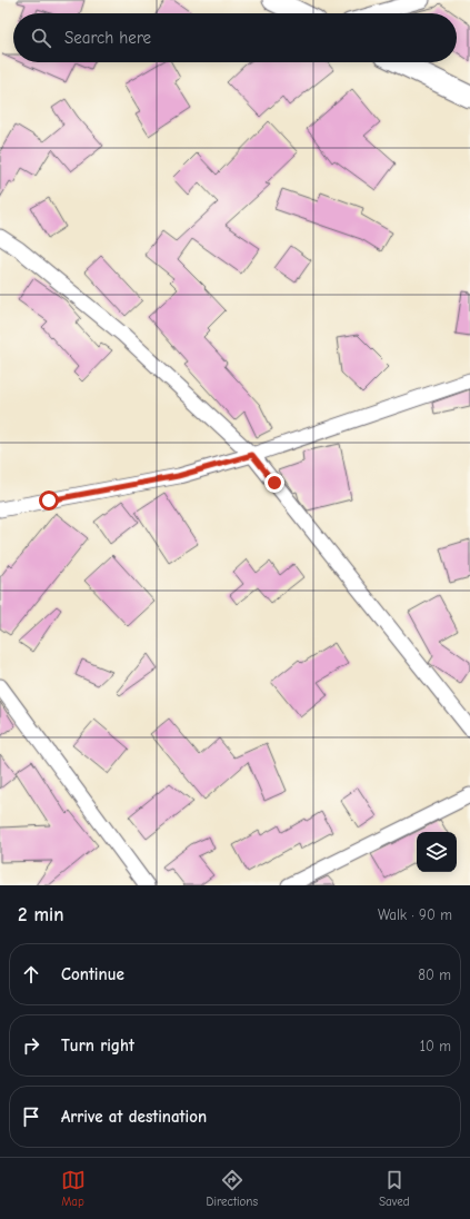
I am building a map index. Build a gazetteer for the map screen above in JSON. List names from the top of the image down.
{
  "page": {
    "search": "Search here",
    "heading": ["2 min", "Walk · 90 m"],
    "list": [
      ["Continue", "80 m"],
      ["Turn right", "10 m"],
      "Arrive at destination"
    ],
    "nav": ["Map", "Directions", "Saved"]
  }
}
